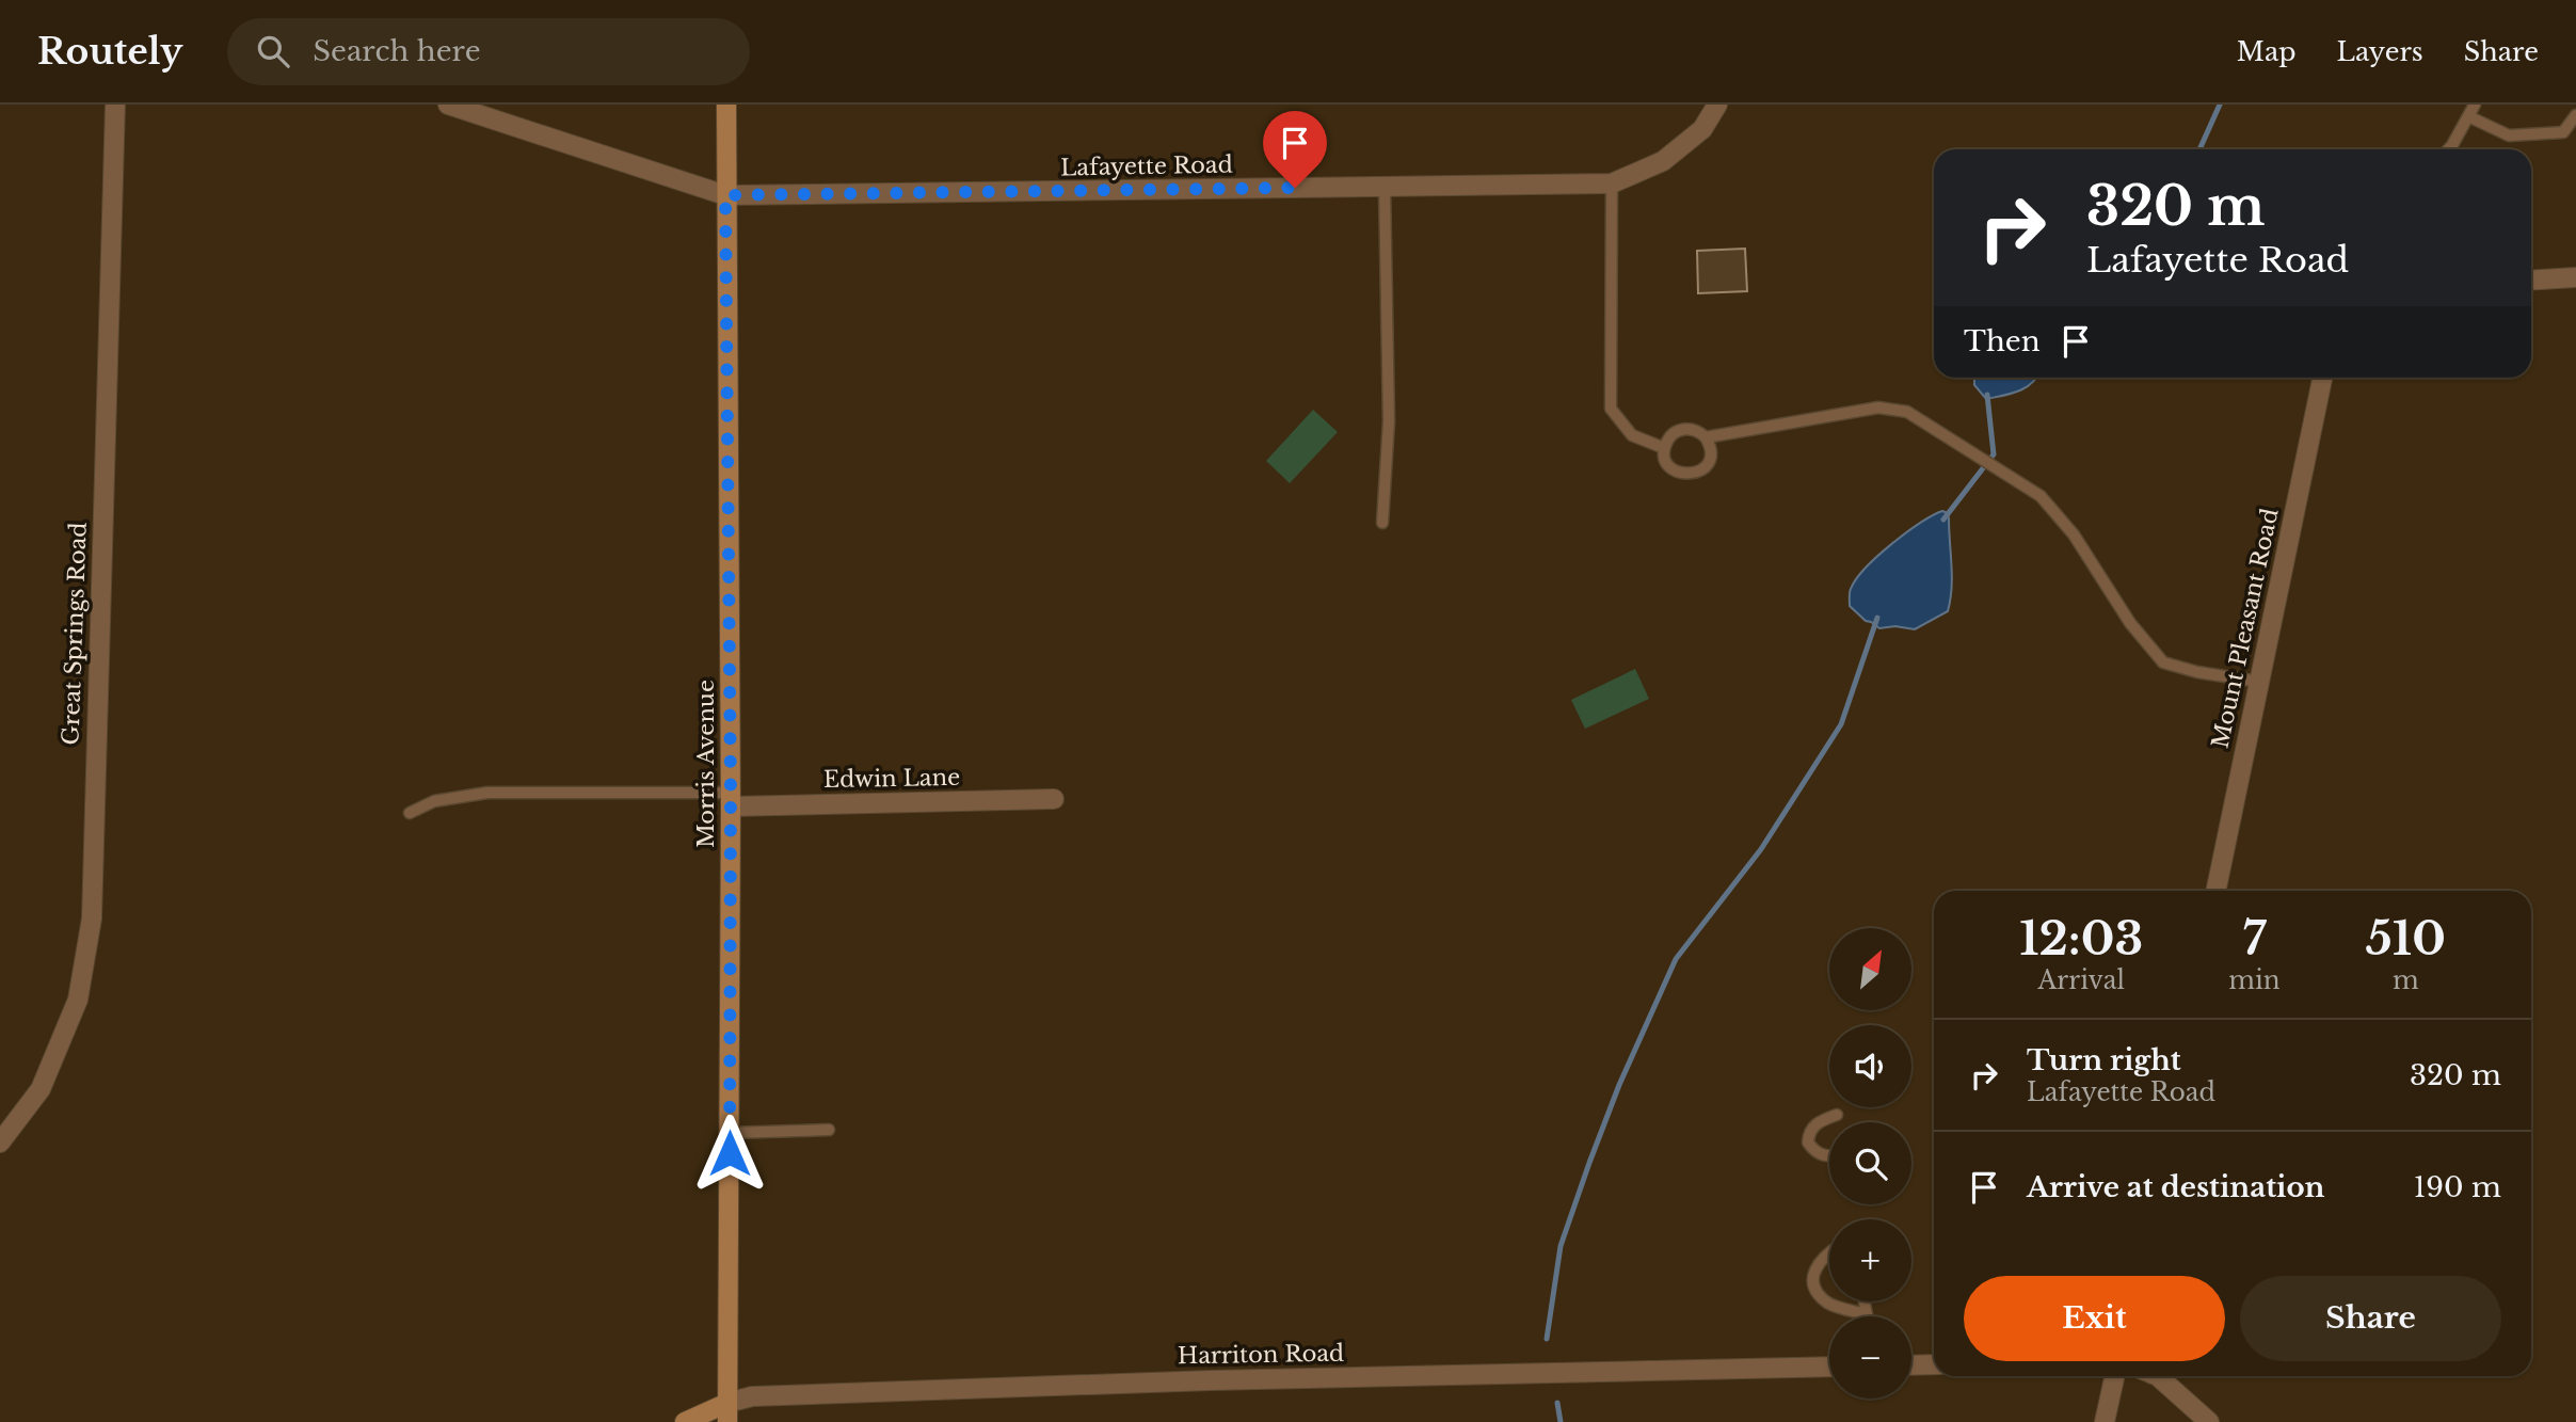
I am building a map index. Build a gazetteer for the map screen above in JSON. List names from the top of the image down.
{
  "streets": {
    "street": [
      "Lafayette Road",
      "Mount Pleasant Road",
      "Great Springs Road",
      "Morris Avenue",
      "Edwin Lane",
      "Harriton Road"
    ]
  },
  "crossings": [
    ["Lafayette Road", "Morris Avenue"],
    ["Morris Avenue", "Edwin Lane"],
    ["Morris Avenue", "Harriton Road"]
  ],
  "north": "top right",
  "page": {
    "header": "Routely",
    "search": "Search here",
    "nav": ["Map", "Layers", "Share"],
    "turn": ["320 m", "Lafayette Road"],
    "then": "Then",
    "eta": [
      "12:03",
      "Arrival",
      "7",
      "min",
      "510",
      "m"
    ],
    "map_buttons": ["+", "−"],
    "list": [
      {
        "name": "Turn right",
        "note": "Lafayette Road",
        "value": "320 m"
      },
      {
        "name": "Arrive at destination",
        "value": "190 m"
      }
    ],
    "buttons": ["Exit", "Share"]
  }
}
